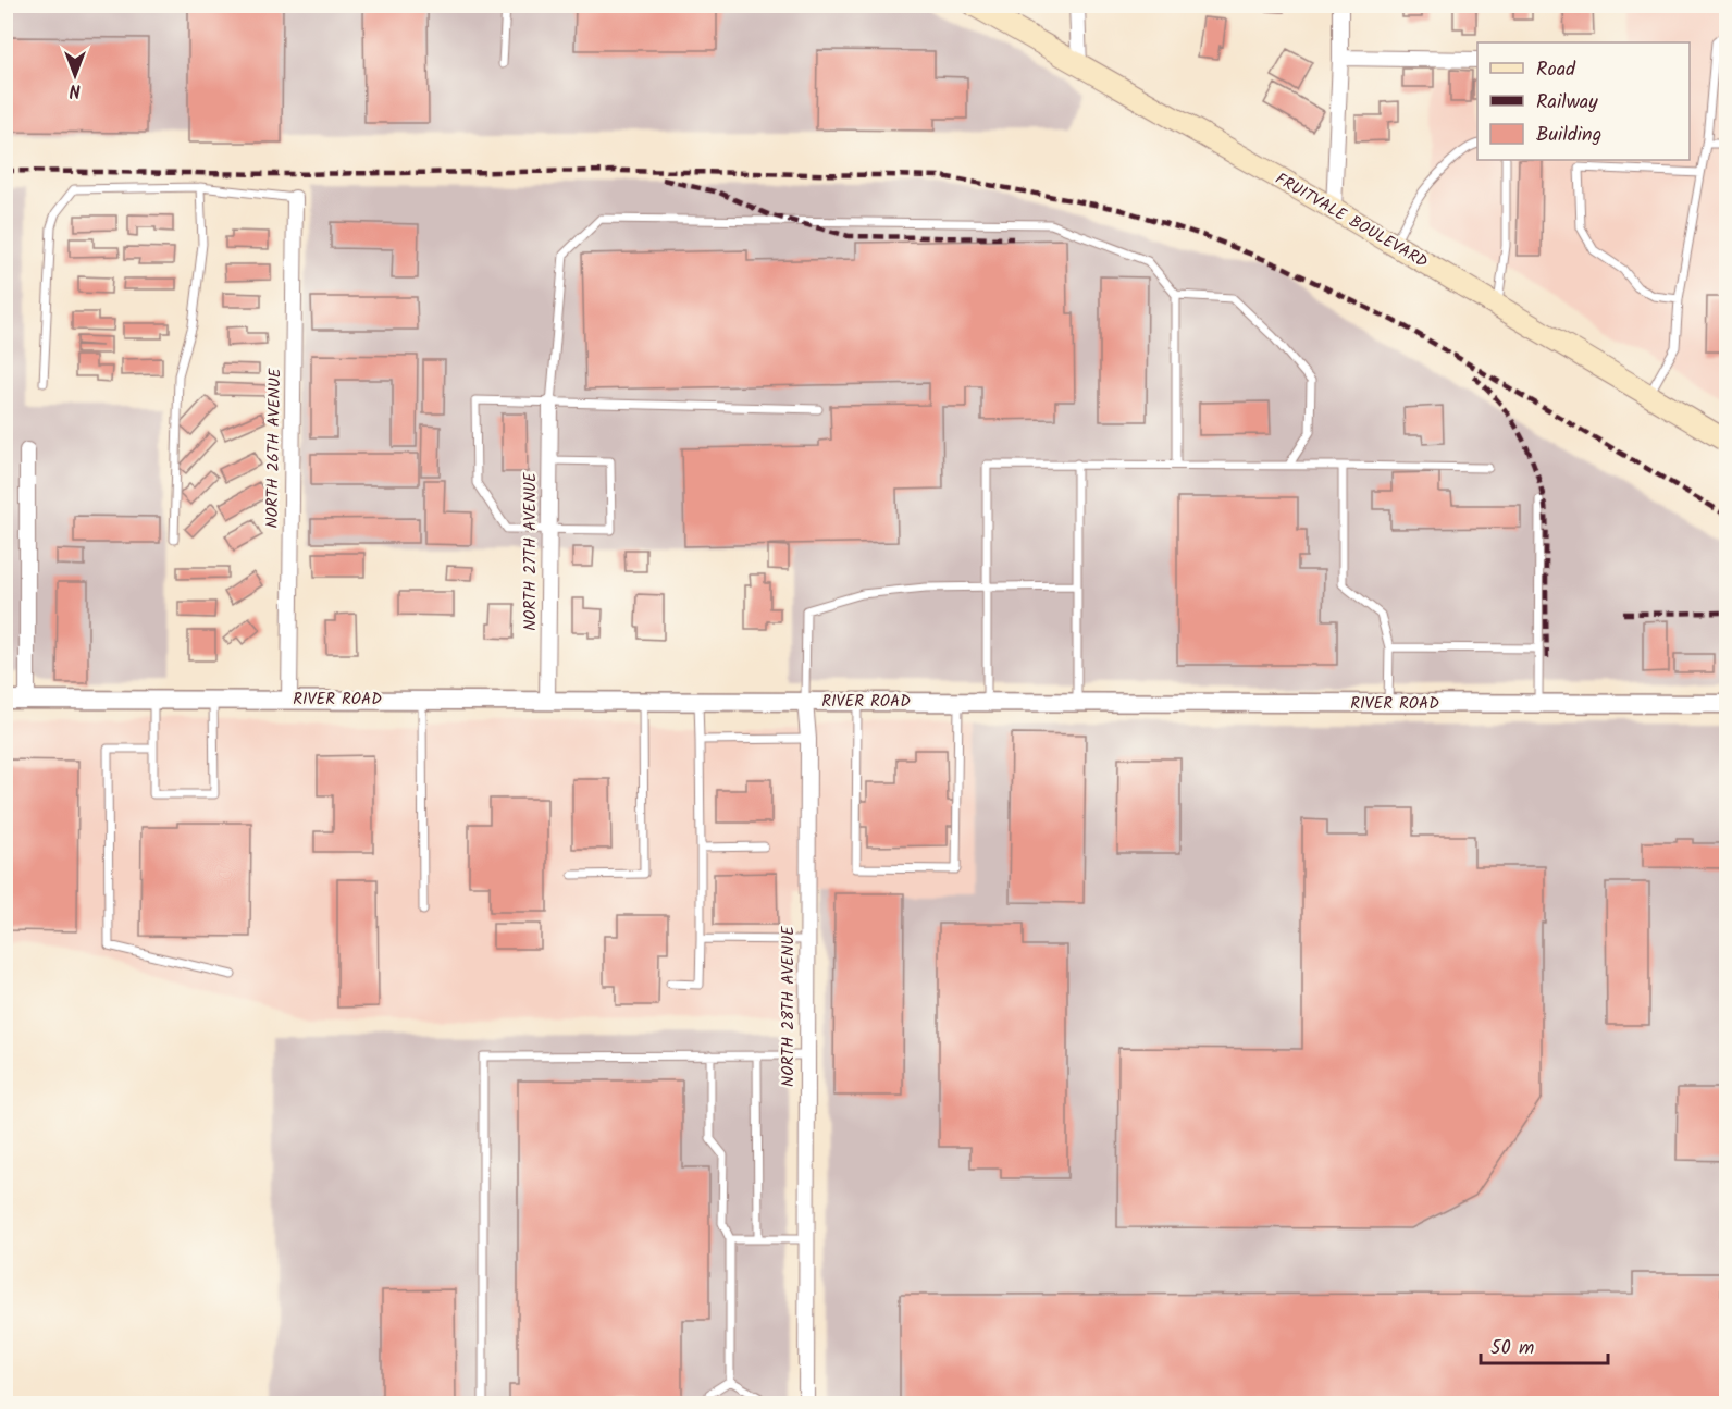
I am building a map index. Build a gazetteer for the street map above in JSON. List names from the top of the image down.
{
  "streets": {
    "main road": ["FRUITVALE BOULEVARD"],
    "street": [
      "NORTH 26TH AVENUE",
      "NORTH 27TH AVENUE",
      "RIVER ROAD",
      "NORTH 28TH AVENUE"
    ]
  },
  "crossings": [
    ["NORTH 26TH AVENUE", "RIVER ROAD"],
    ["NORTH 27TH AVENUE", "RIVER ROAD"],
    ["RIVER ROAD", "NORTH 28TH AVENUE"]
  ],
  "legend": ["Road", "Railway", "Building"],
  "scale_bar": "50 m",
  "north": "bottom"
}
